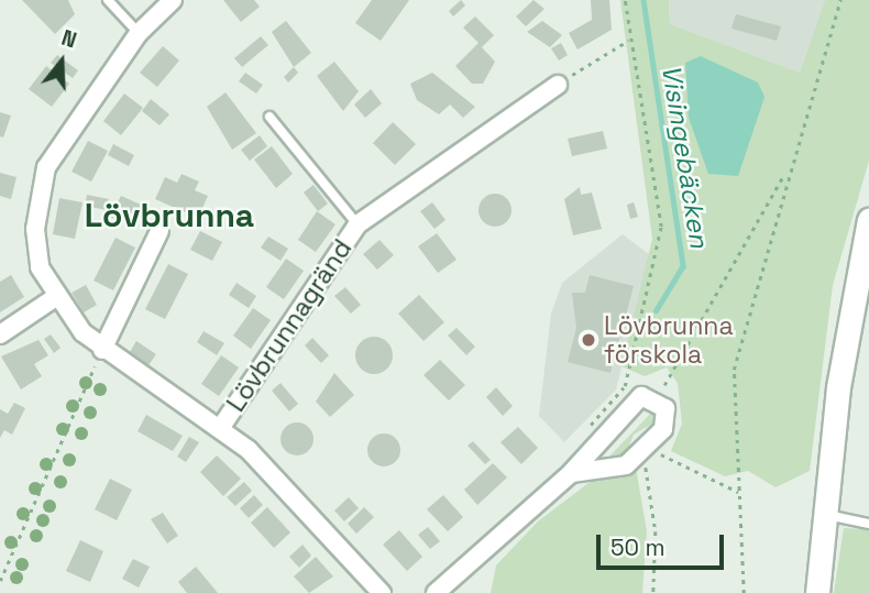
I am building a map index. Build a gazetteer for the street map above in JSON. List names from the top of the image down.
{
  "streets": {
    "street": ["Lövbrunnagränd"]
  },
  "districts": ["Lövbrunna"],
  "water": ["Visingebäcken"],
  "places": ["Lövbrunna förskola"],
  "scale_bar": "50 m",
  "north": "top"
}
